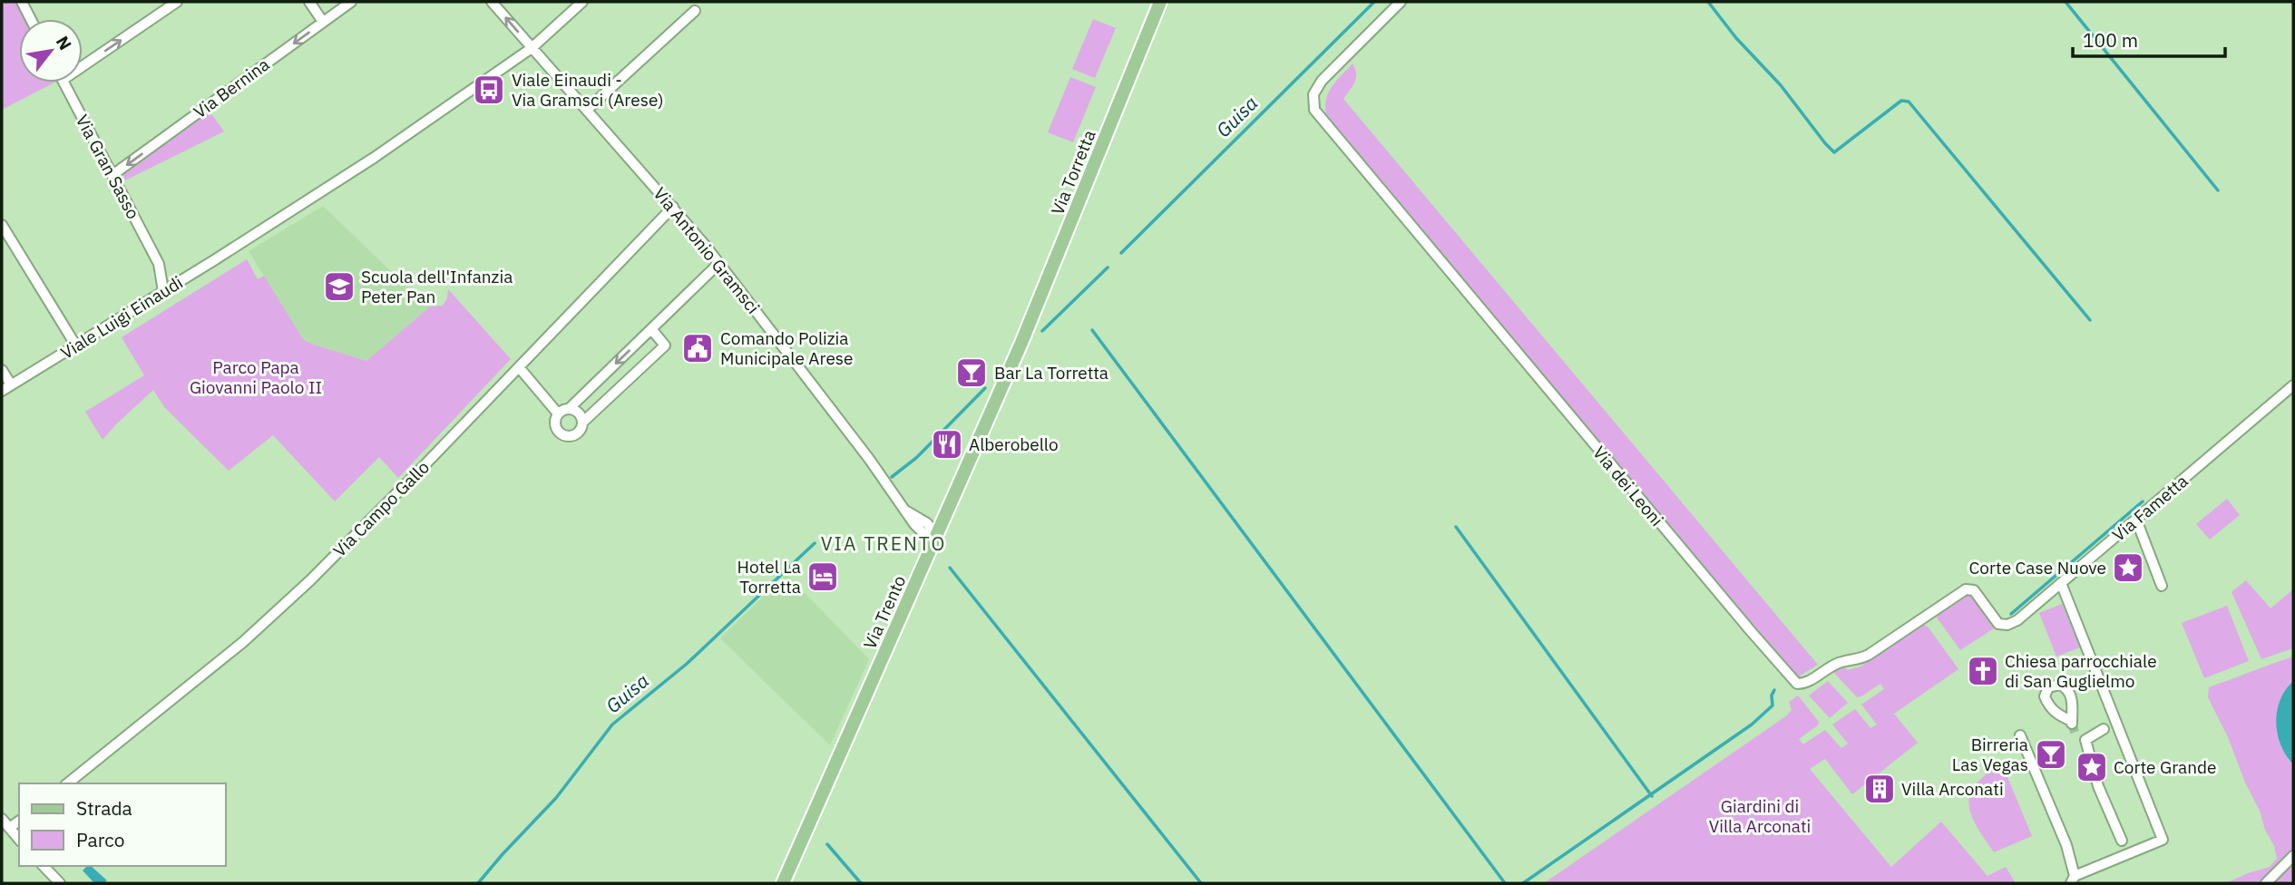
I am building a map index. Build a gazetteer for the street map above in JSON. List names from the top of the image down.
{
  "streets": {
    "main road": ["Via Torretta", "Via Trento"],
    "street": [
      "Via Bernina",
      "Via Gran Sasso",
      "Via Antonio Gramsci",
      "Viale Luigi Einaudi",
      "Via dei Leoni",
      "Via Fametta",
      "Via Campo Gallo"
    ]
  },
  "crossings": [
    ["Via Bernina", "Via Gran Sasso"],
    ["Via Gran Sasso", "Viale Luigi Einaudi"],
    ["Via Torretta", "Via Trento"],
    ["Via Antonio Gramsci", "Viale Luigi Einaudi"],
    ["Via Antonio Gramsci", "Via Campo Gallo"],
    ["Via Antonio Gramsci", "Via Trento"],
    ["Via dei Leoni", "Via Fametta"]
  ],
  "one_way": ["Via Bernina"],
  "districts": ["VIA TRENTO"],
  "water": ["Guisa"],
  "parks": ["Parco Papa Giovanni Paolo II", "Giardini di Villa Arconati"],
  "places": {
    "bus stop": ["Viale Einaudi - Via Gramsci (Arese)"],
    "school or university": ["Scuola dell'Infanzia Peter Pan"],
    "public building": ["Comando Polizia Municipale Arese"],
    "bar": ["Bar La Torretta", "Birreria Las Vegas"],
    "restaurant": ["Alberobello"],
    "place": ["Corte Case Nuove", "Corte Grande"],
    "hotel": ["Hotel La Torretta"],
    "church": ["Chiesa parrocchiale di San Guglielmo"],
    "building": ["Villa Arconati"]
  },
  "legend": ["Strada", "Parco"],
  "scale_bar": "100 m",
  "north": "top right"
}
